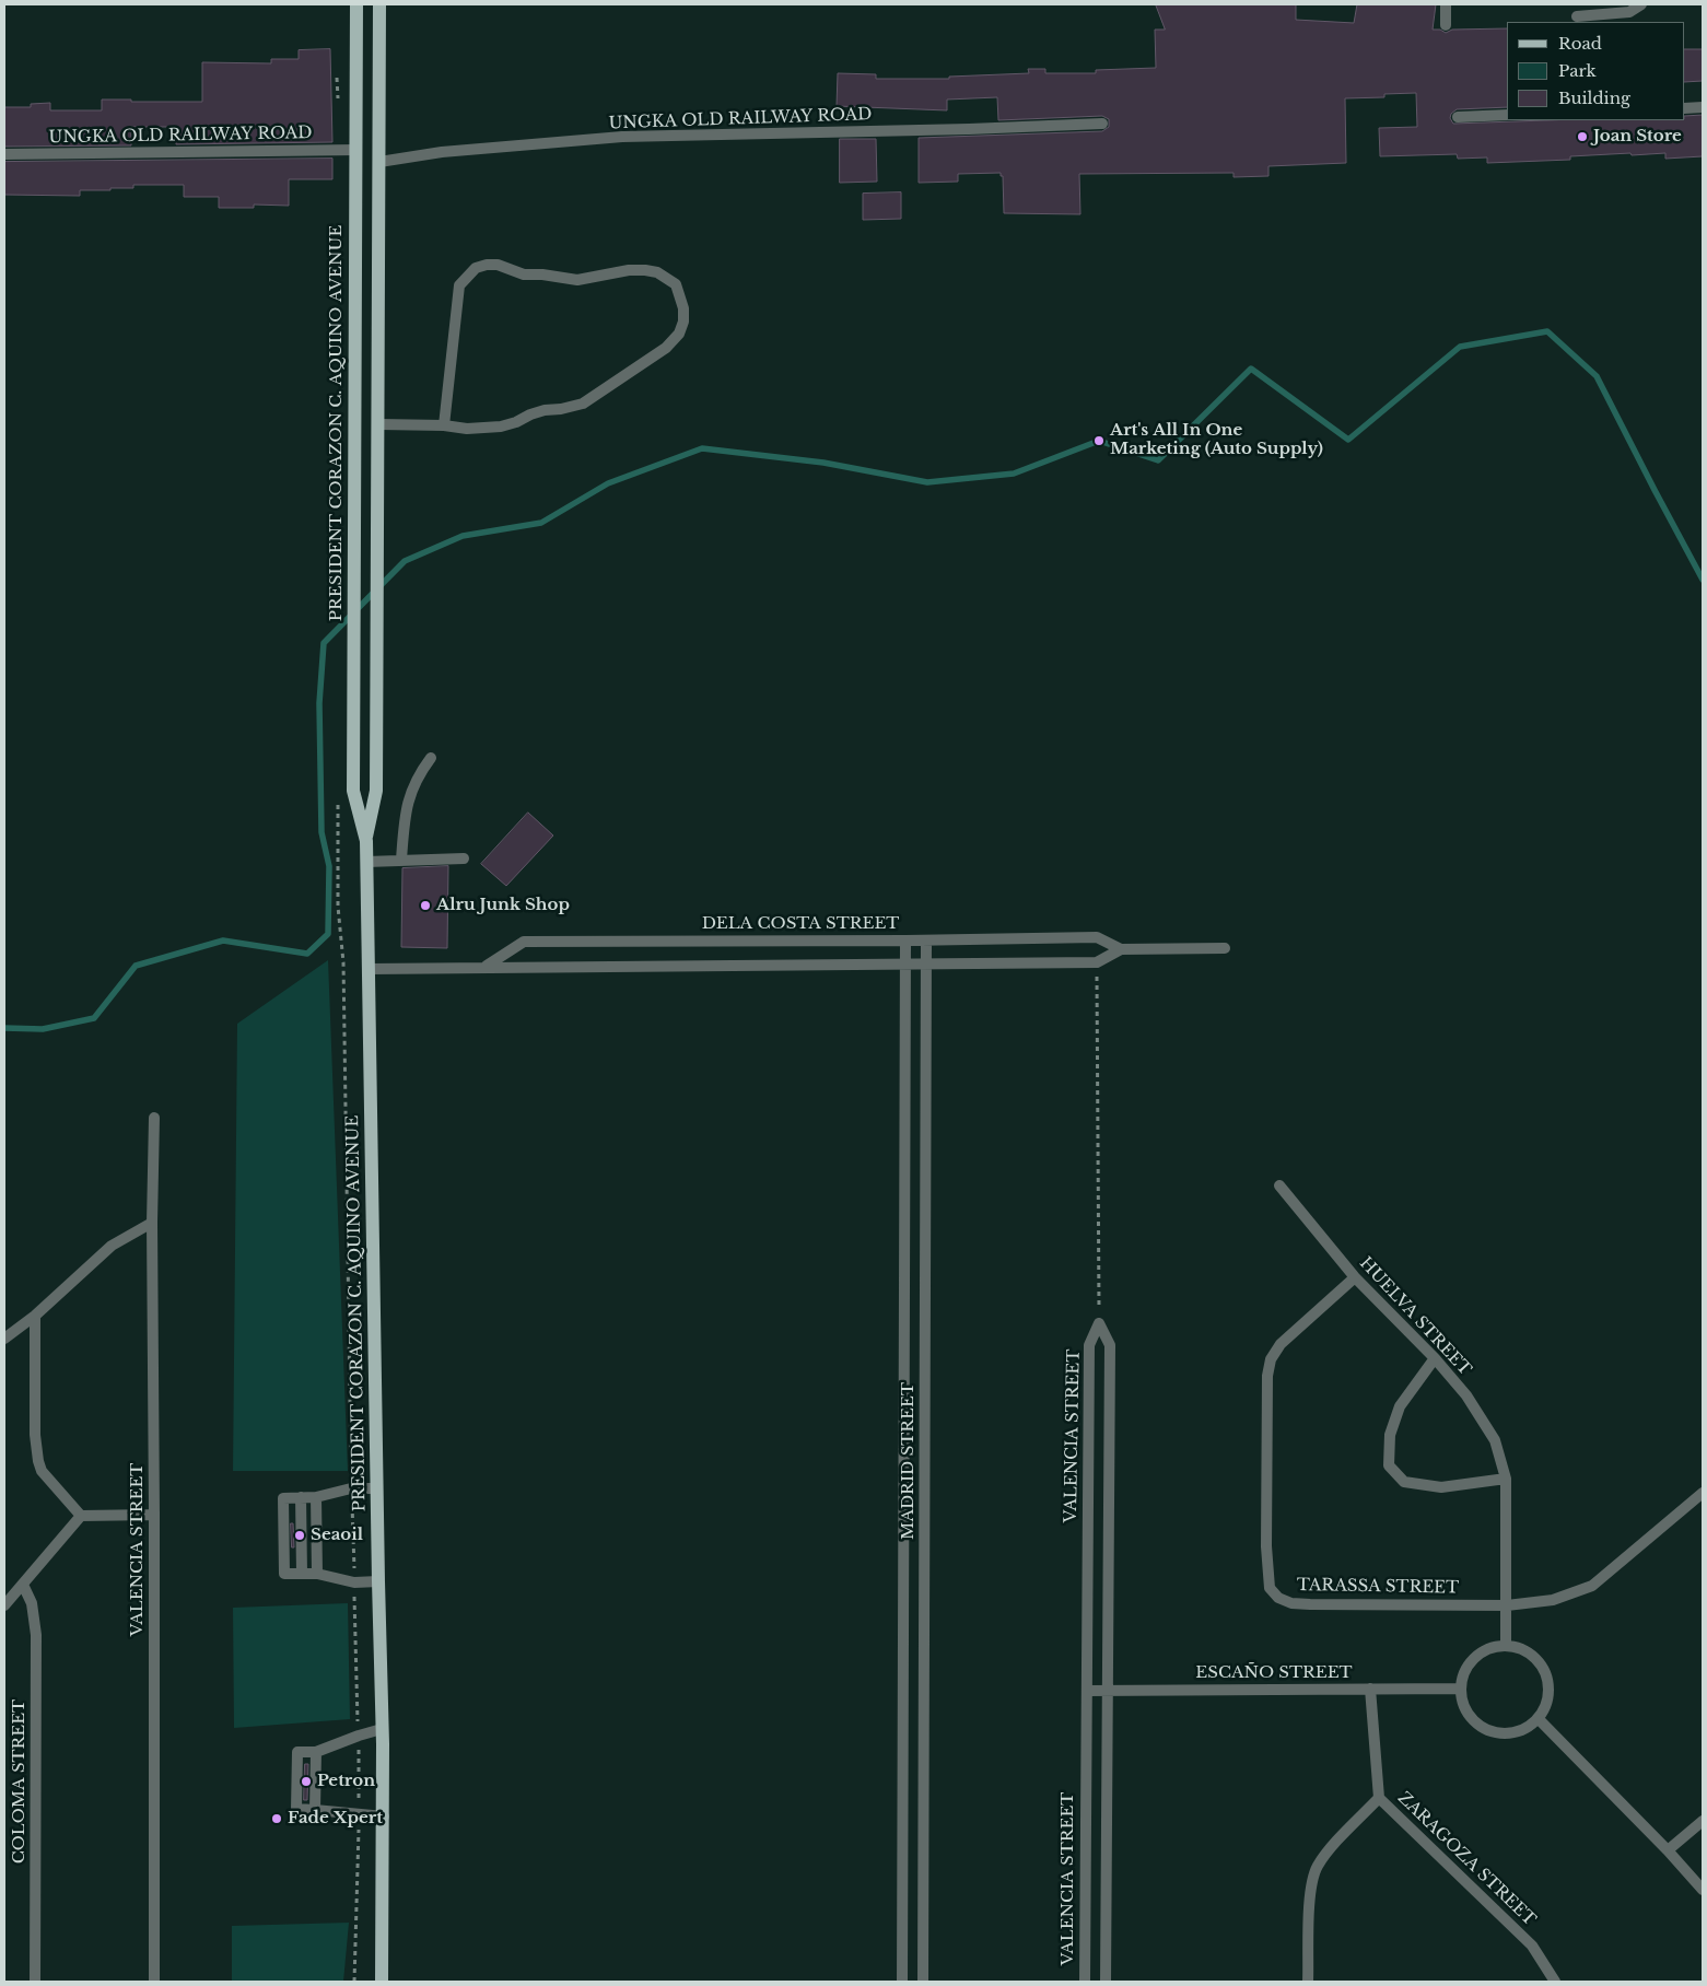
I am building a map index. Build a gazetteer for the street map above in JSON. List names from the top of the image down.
{
  "streets": {
    "main road": ["PRESIDENT CORAZON C. AQUINO AVENUE"],
    "street": [
      "UNGKA OLD RAILWAY ROAD",
      "DELA COSTA STREET",
      "HUELVA STREET",
      "VALENCIA STREET",
      "MADRID STREET",
      "TARASSA STREET",
      "ESCAÑO STREET",
      "COLOMA STREET",
      "ZARAGOZA STREET"
    ]
  },
  "crossings": [
    ["UNGKA OLD RAILWAY ROAD", "PRESIDENT CORAZON C. AQUINO AVENUE"],
    ["PRESIDENT CORAZON C. AQUINO AVENUE", "DELA COSTA STREET"],
    ["DELA COSTA STREET", "MADRID STREET"],
    ["HUELVA STREET", "TARASSA STREET"],
    ["HUELVA STREET", "ESCAÑO STREET"],
    ["VALENCIA STREET", "ESCAÑO STREET"],
    ["ESCAÑO STREET", "ZARAGOZA STREET"]
  ],
  "places": [
    "Joan Store",
    "Art's All In One Marketing (Auto Supply)",
    "Alru Junk Shop",
    "Seaoil",
    "Petron",
    "Fade Xpert"
  ],
  "legend": ["Road", "Park", "Building"]
}
